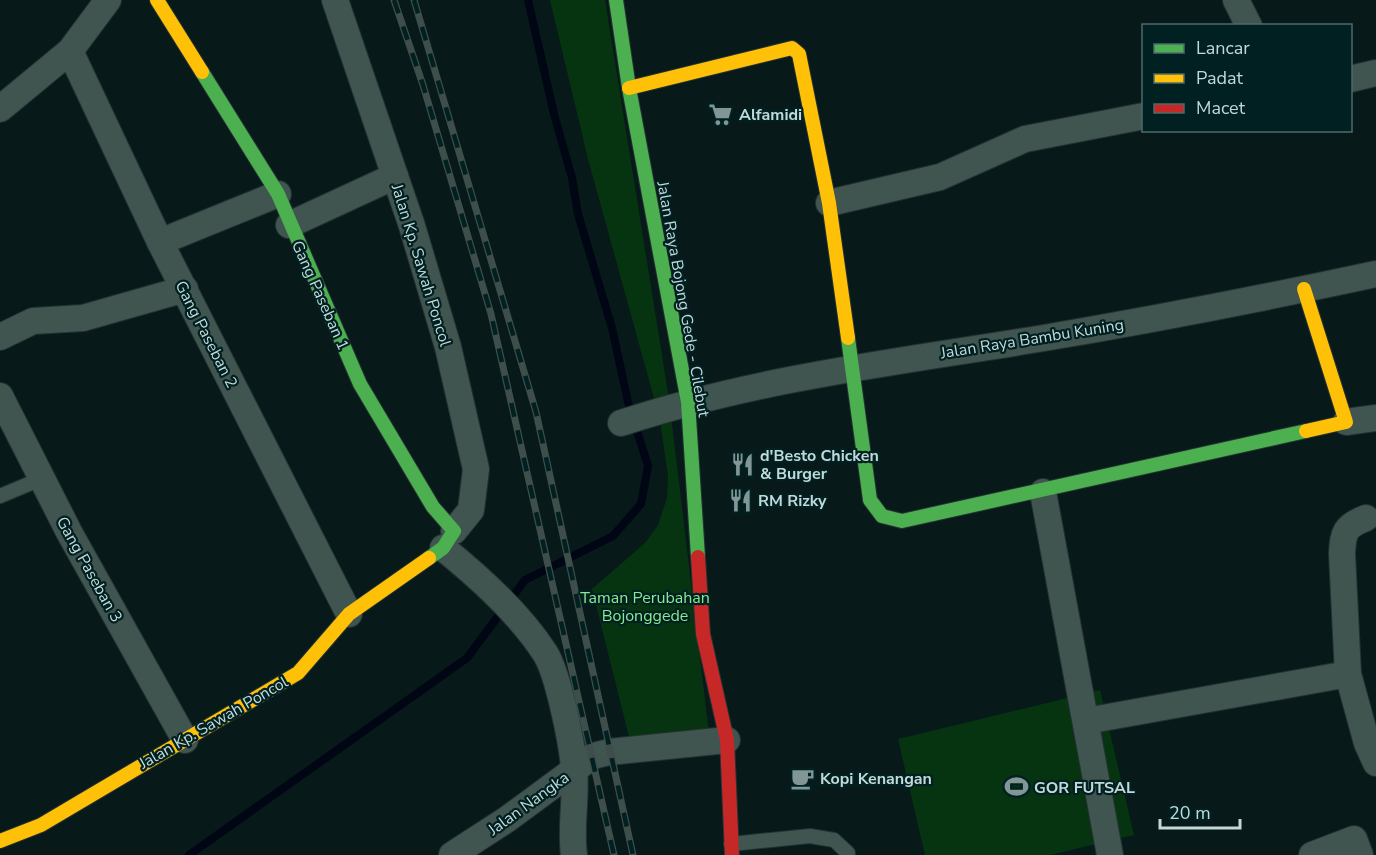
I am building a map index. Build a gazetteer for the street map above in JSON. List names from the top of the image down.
{
  "streets": {
    "street": [
      "Jalan Kp. Sawah Poncol",
      "Gang Paseban 1",
      "Jalan Raya Bojong Gede - Cilebut",
      "Gang Paseban 2",
      "Jalan Raya Bambu Kuning",
      "Gang Paseban 3",
      "Jalan Nangka"
    ]
  },
  "crossings": [
    ["Jalan Kp. Sawah Poncol", "Gang Paseban 1"],
    ["Jalan Kp. Sawah Poncol", "Gang Paseban 2"],
    ["Jalan Kp. Sawah Poncol", "Gang Paseban 3"],
    ["Jalan Raya Bojong Gede - Cilebut", "Jalan Raya Bambu Kuning"],
    ["Jalan Raya Bojong Gede - Cilebut", "Jalan Nangka"]
  ],
  "parks": ["Taman Perubahan Bojonggede"],
  "places": {
    "supermarket": ["Alfamidi"],
    "restaurant": ["d'Besto Chicken & Burger", "RM Rizky"],
    "cafe": ["Kopi Kenangan"],
    "sports": ["GOR FUTSAL"]
  },
  "legend": ["Lancar", "Padat", "Macet"],
  "scale_bar": "20 m"
}
